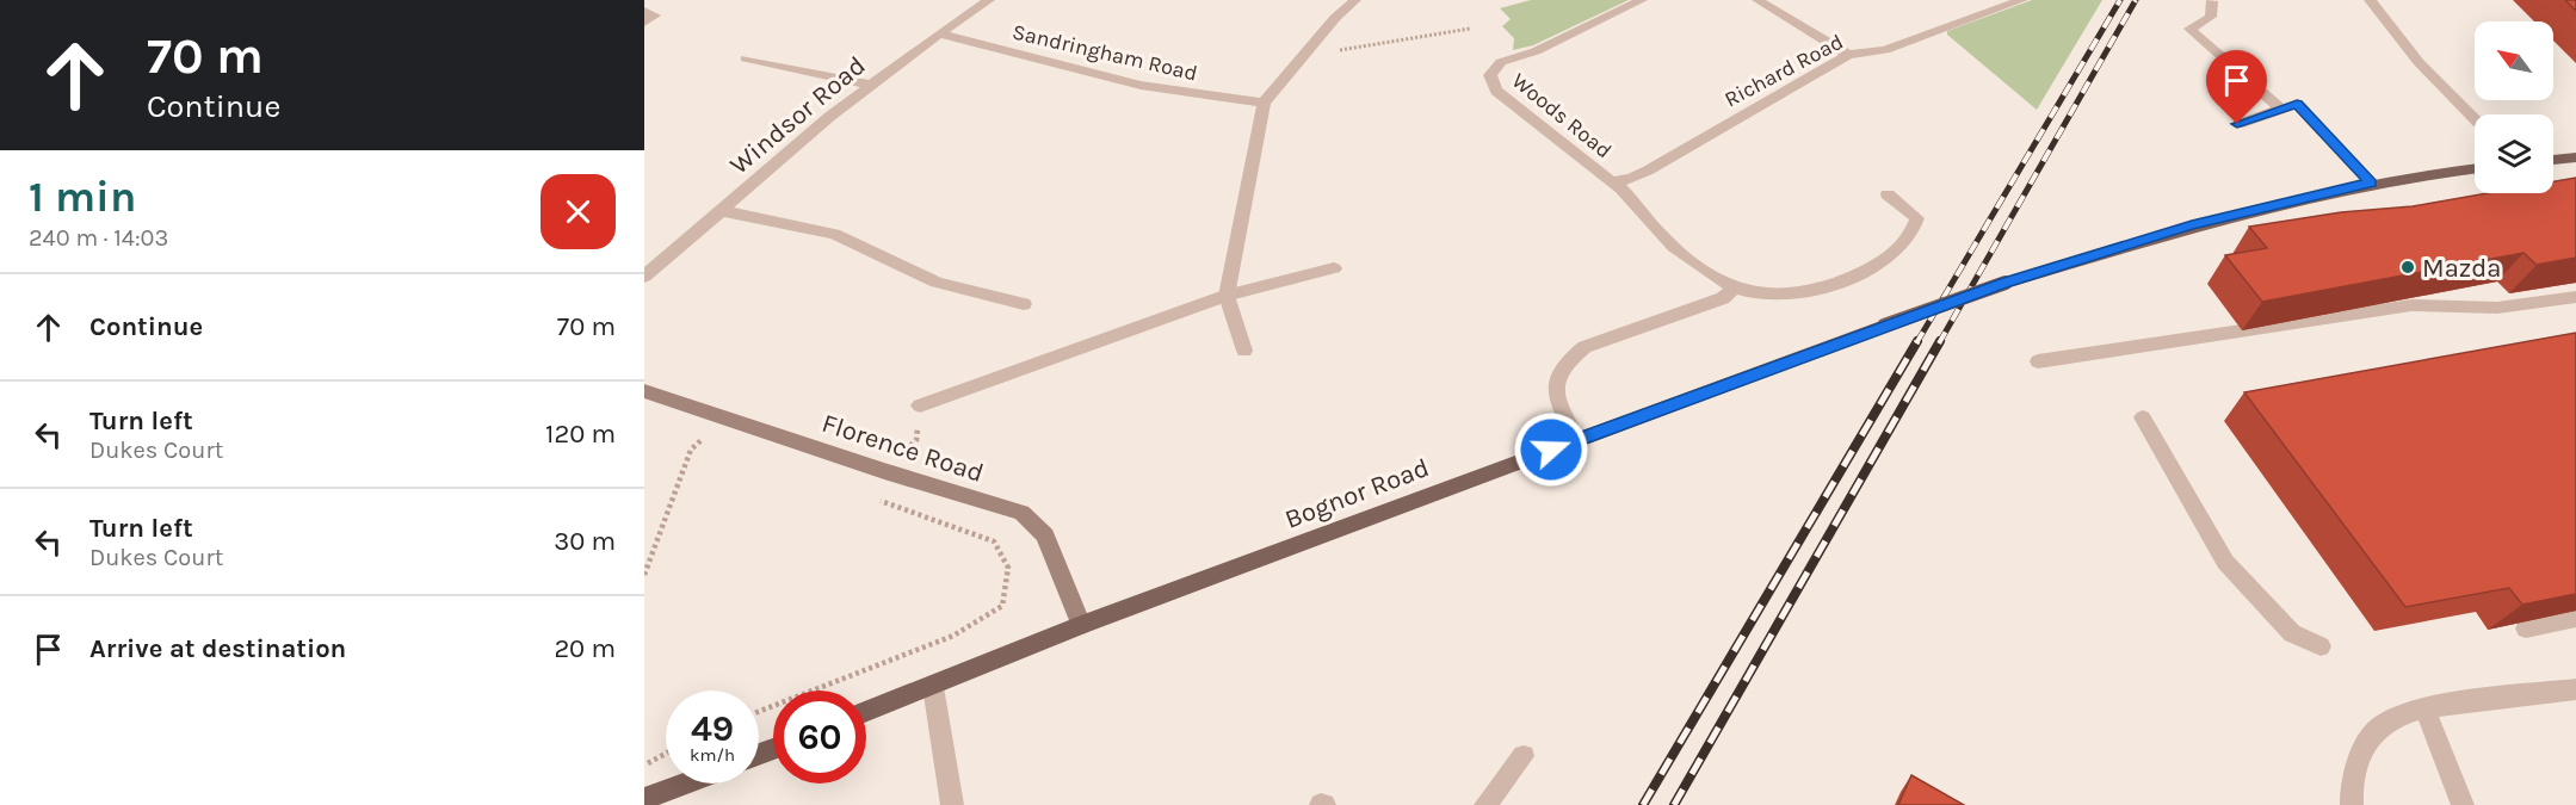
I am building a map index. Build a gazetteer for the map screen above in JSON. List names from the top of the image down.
{
  "streets": {
    "main road": ["Bognor Road"],
    "street": [
      "Sandringham Road",
      "Richard Road",
      "Windsor Road",
      "Woods Road",
      "Florence Road"
    ]
  },
  "crossings": [
    ["Sandringham Road", "Windsor Road"],
    ["Richard Road", "Woods Road"],
    ["Florence Road", "Bognor Road"]
  ],
  "places": ["Mazda"],
  "north": "top left",
  "page": {
    "turn": ["70 m", "Continue"],
    "heading": ["1 min", "240 m · 14:03"],
    "list": [
      {
        "name": "Continue",
        "value": "70 m"
      },
      {
        "name": "Turn left",
        "note": "Dukes Court",
        "value": "120 m"
      },
      {
        "name": "Turn left",
        "note": "Dukes Court",
        "value": "30 m"
      },
      {
        "name": "Arrive at destination",
        "value": "20 m"
      }
    ],
    "speed": "49 km/h",
    "limit": "60"
  }
}
